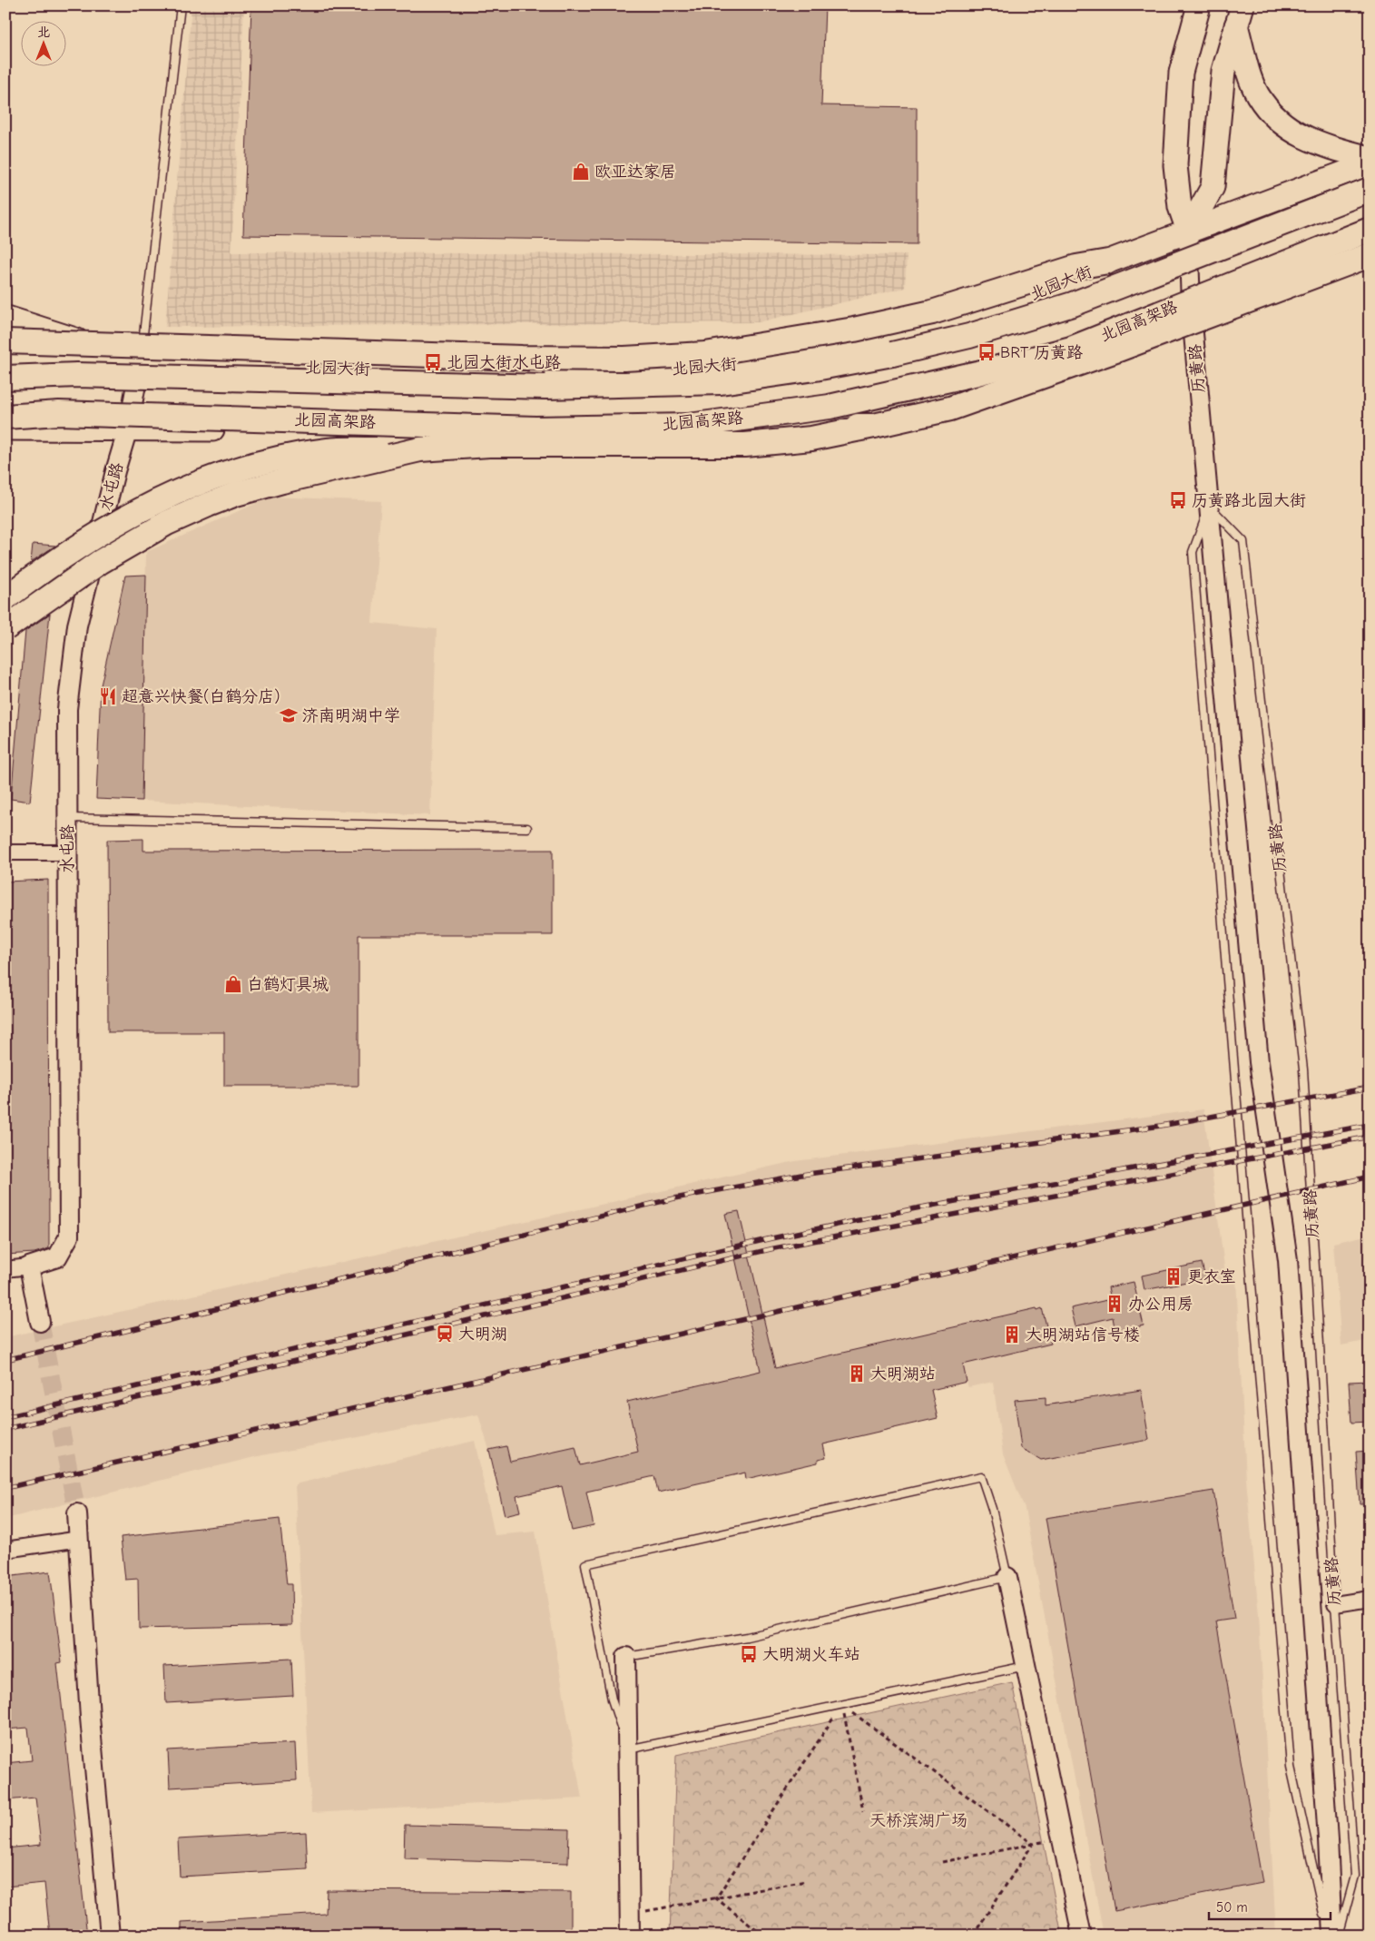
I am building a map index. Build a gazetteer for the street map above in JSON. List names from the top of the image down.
{
  "streets": {
    "highway": ["北园高架路"],
    "main road": ["北园大街", "历黄路"],
    "street": ["水屯路"]
  },
  "crossings": [
    ["北园大街", "历黄路"],
    ["北园大街", "水屯路"]
  ],
  "parks": ["天桥滨湖广场"],
  "places": {
    "shop": ["欧亚达家居", "白鹤灯具城"],
    "bus stop": [
      "BRT 历黄路",
      "北园大街水屯路",
      "历黄路北园大街",
      "大明湖火车站"
    ],
    "restaurant": ["超意兴快餐(白鹤分店)"],
    "school or university": ["济南明湖中学"],
    "building": [
      "更衣室",
      "办公用房",
      "大明湖站信号楼",
      "大明湖站"
    ],
    "station": ["大明湖"]
  },
  "scale_bar": "50 m",
  "north": "top"
}
